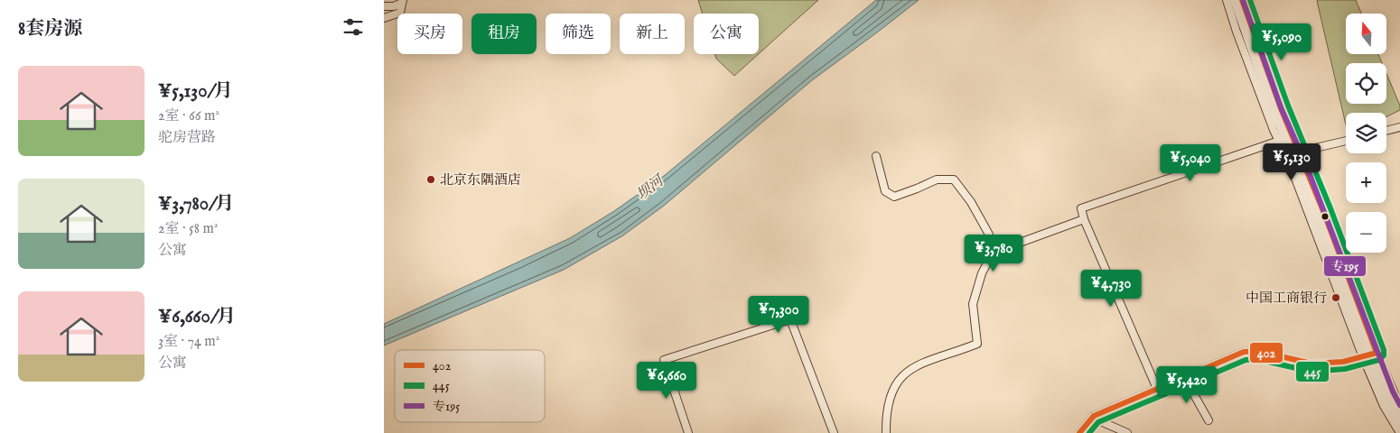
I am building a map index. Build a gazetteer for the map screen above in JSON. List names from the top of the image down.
{
  "water": ["坝河"],
  "places": ["北京东隅酒店", "中国工商银行"],
  "lines": ["transit line 402", "transit line 445", "transit line 专195"],
  "legend": ["402", "445", "专195"],
  "north": "top",
  "page": {
    "heading": "8套房源",
    "map_buttons": ["+", "−"],
    "chip": [
      "买房",
      "租房",
      "筛选",
      "新上",
      "公寓"
    ],
    "price": [
      "¥5,090",
      "¥5,130",
      "¥5,040",
      "¥3,780",
      "¥4,730",
      "¥7,300",
      "¥6,660",
      "¥5,420"
    ],
    "list": [
      {
        "name": "¥5,130/月",
        "note": "2室 · 66 m² · 驼房营路"
      },
      {
        "name": "¥3,780/月",
        "note": "2室 · 58 m² · 公寓"
      },
      {
        "name": "¥6,660/月",
        "note": "3室 · 74 m² · 公寓"
      }
    ]
  }
}
